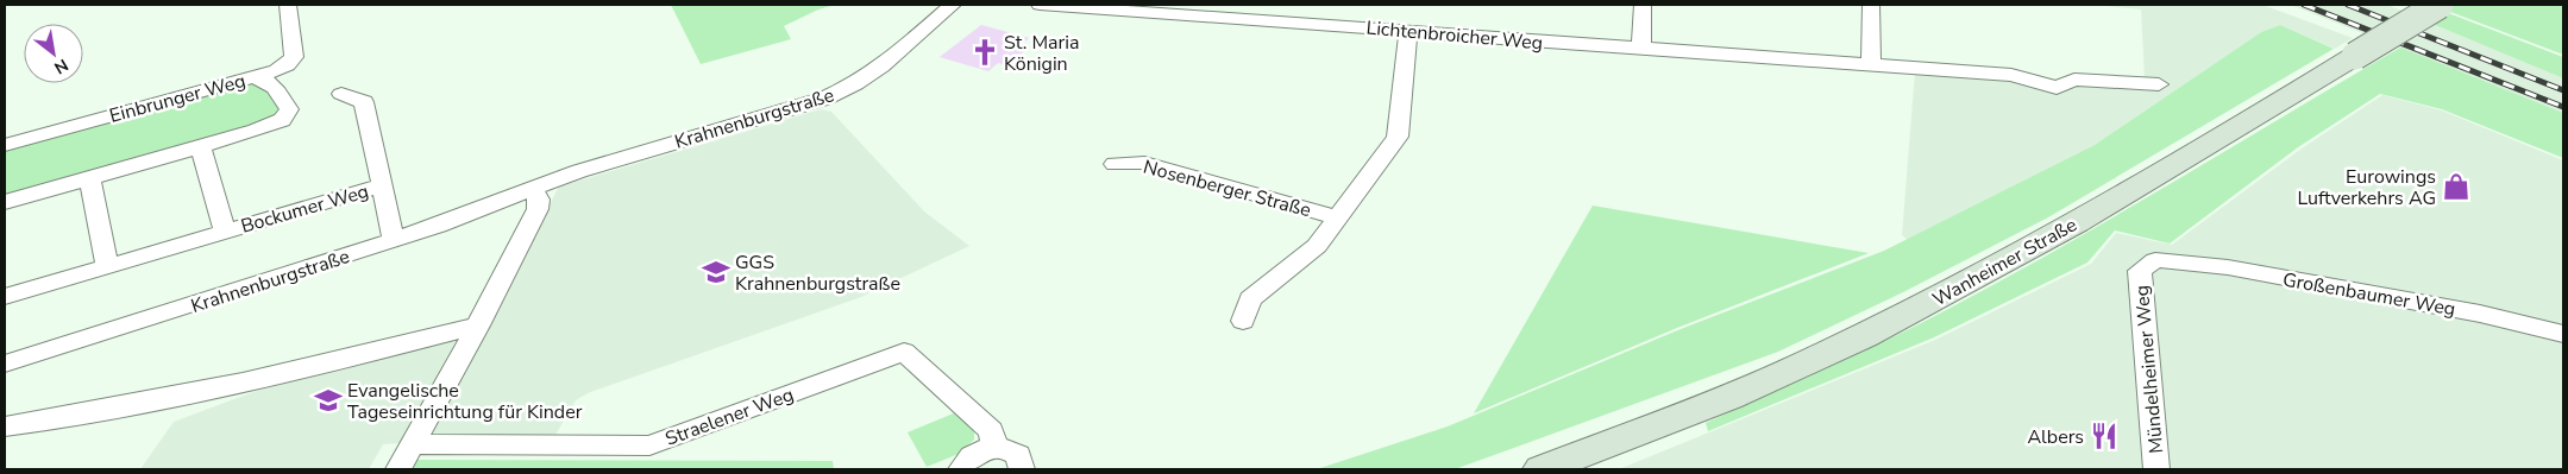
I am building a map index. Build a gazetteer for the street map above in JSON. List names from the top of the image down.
{
  "streets": {
    "street": [
      "Lichtenbroicher Weg",
      "Einbrunger Weg",
      "Krahnenburgstraße",
      "Nosenberger Straße",
      "Bockumer Weg",
      "Wanheimer Straße",
      "Großenbaumer Weg",
      "Mündelheimer Weg",
      "Straelener Weg"
    ]
  },
  "crossings": [
    ["Lichtenbroicher Weg", "Nosenberger Straße"],
    ["Krahnenburgstraße", "Bockumer Weg"],
    ["Großenbaumer Weg", "Mündelheimer Weg"]
  ],
  "places": {
    "church": ["St. Maria Königin"],
    "shop": ["Eurowings Luftverkehrs AG"],
    "school or university": ["GGS Krahnenburgstraße", "Evangelische Tageseinrichtung für Kinder"],
    "restaurant": ["Albers"]
  },
  "north": "bottom right"
}
